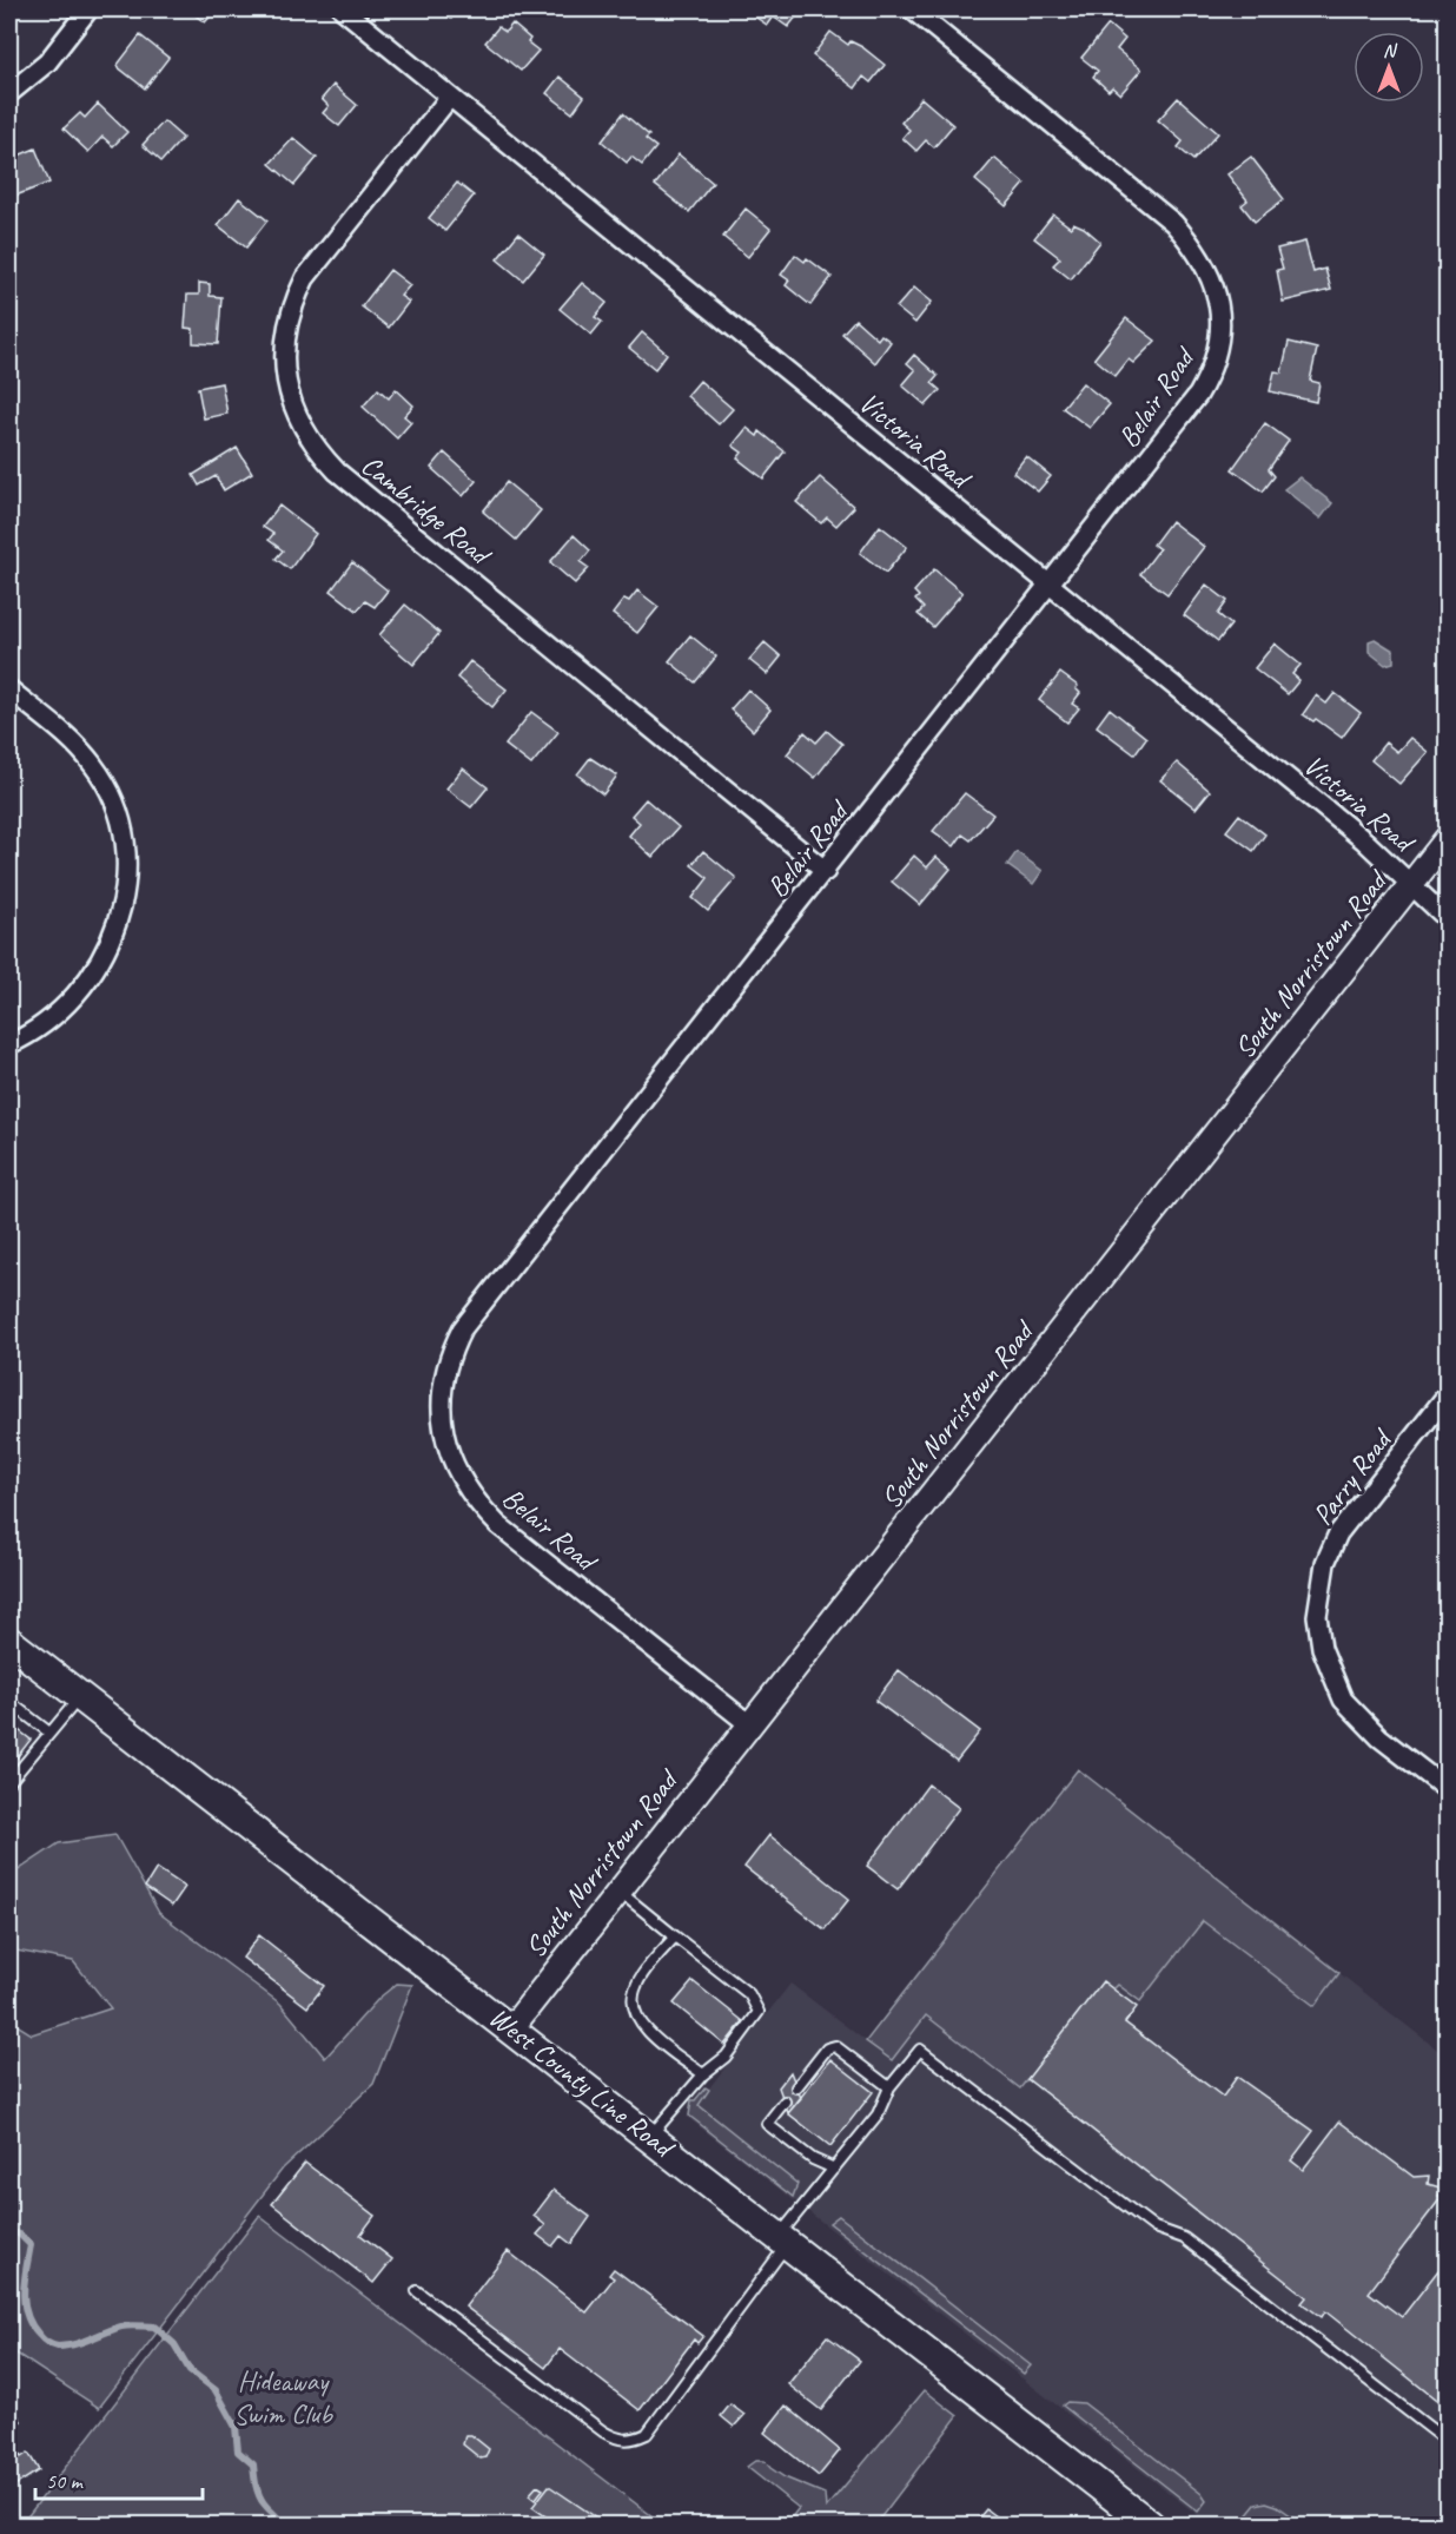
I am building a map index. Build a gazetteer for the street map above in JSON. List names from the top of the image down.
{
  "streets": {
    "main road": ["West County Line Road"],
    "street": [
      "Belair Road",
      "Victoria Road",
      "Cambridge Road",
      "South Norristown Road",
      "Parry Road"
    ]
  },
  "crossings": [
    ["Belair Road", "Victoria Road"],
    ["Belair Road", "Cambridge Road"],
    ["Belair Road", "South Norristown Road"],
    ["Victoria Road", "Cambridge Road"],
    ["Victoria Road", "South Norristown Road"],
    ["South Norristown Road", "West County Line Road"]
  ],
  "parks": ["Hideaway Swim Club"],
  "scale_bar": "50 m",
  "north": "top"
}
